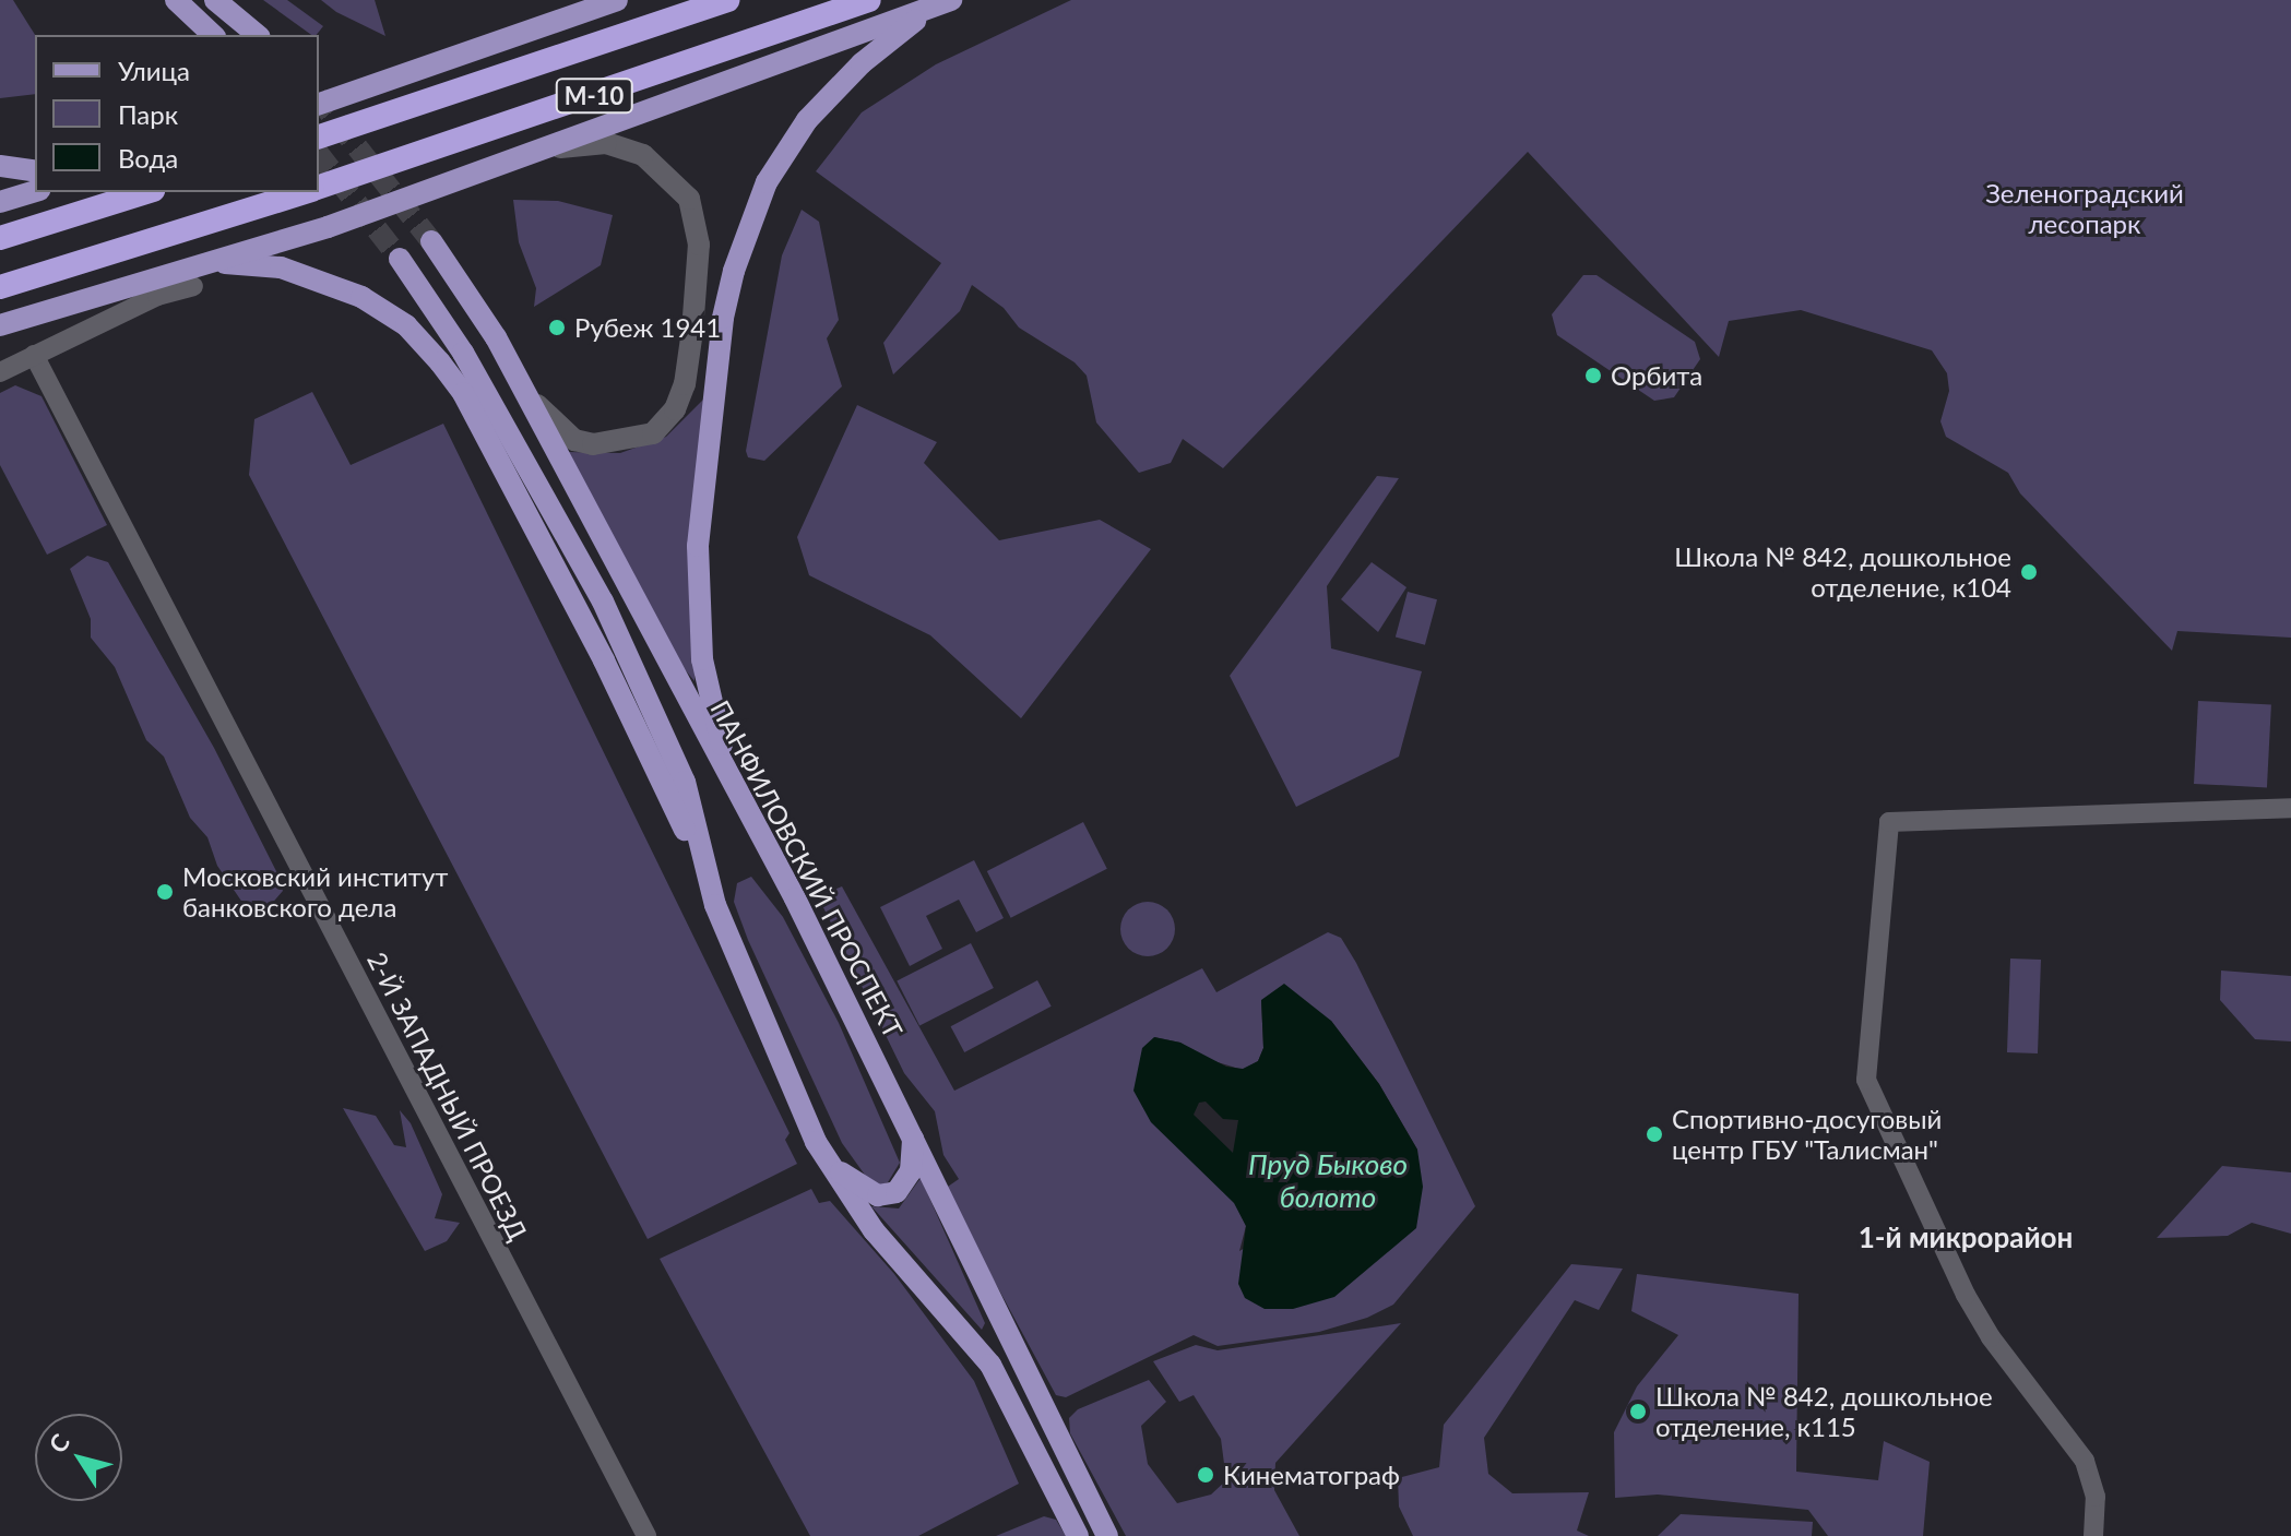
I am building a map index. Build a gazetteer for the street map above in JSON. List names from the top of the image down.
{
  "streets": {
    "highway": ["М-10"],
    "main road": ["ПАНФИЛОВСКИЙ ПРОСПЕКТ"],
    "street": ["2-Й ЗАПАДНЫЙ ПРОЕЗД"]
  },
  "districts": ["1-й микрорайон"],
  "water": ["Пруд Быково болото"],
  "parks": ["Зеленоградский лесопарк"],
  "places": [
    "Рубеж 1941",
    "Орбита",
    "Школа № 842, дошкольное отделение, к104",
    "Московский институт банковского дела",
    "Спортивно-досуговый центр ГБУ \"Талисман\"",
    "Школа № 842, дошкольное отделение, к115",
    "Кинематограф"
  ],
  "legend": ["Улица", "Парк", "Вода"],
  "north": "top left"
}
